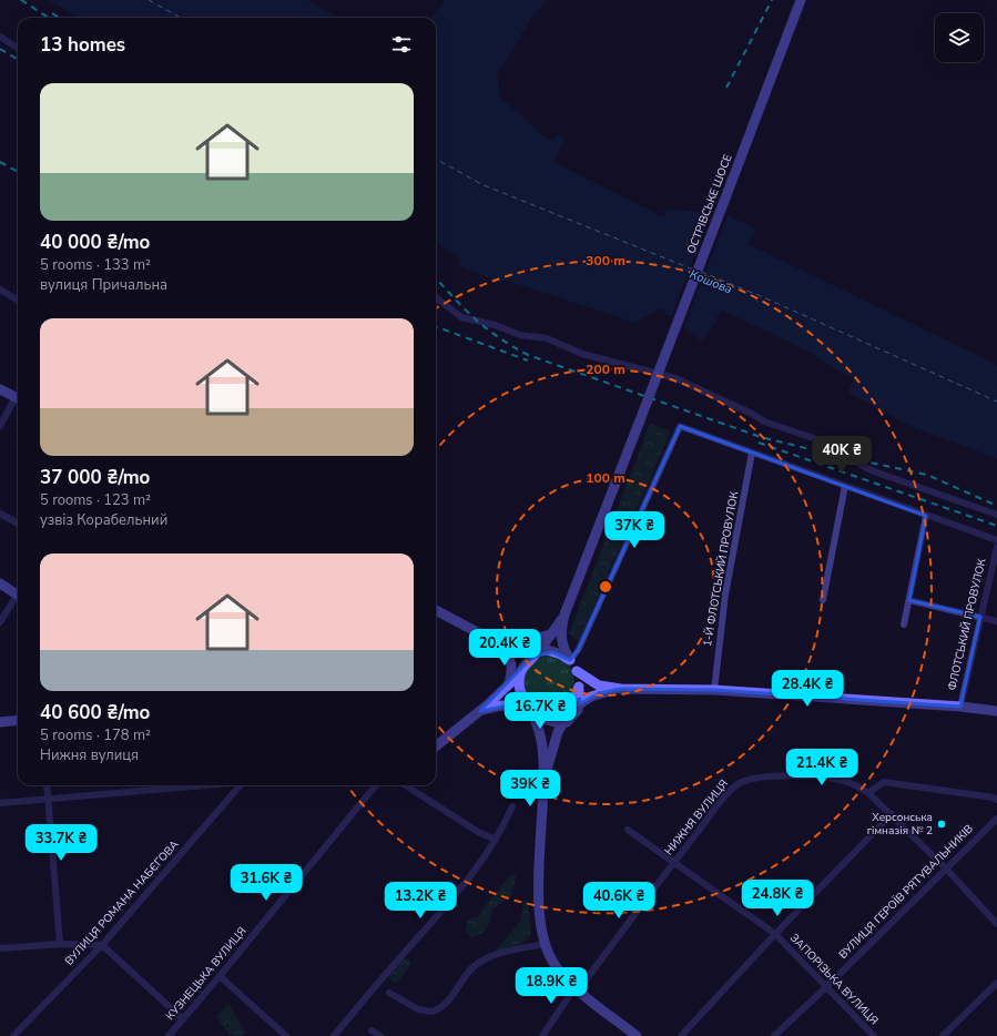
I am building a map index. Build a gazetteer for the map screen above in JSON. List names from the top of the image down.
{
  "streets": {
    "street": [
      "ОСТРІВСЬКЕ ШОСЕ",
      "1-Й ФЛОТСЬКИЙ ПРОВУЛОК",
      "ФЛОТСЬКИЙ ПРОВУЛОК",
      "НИЖНЯ ВУЛИЦЯ",
      "ВУЛИЦЯ ГЕРОЇВ РЯТУВАЛЬНИКІВ",
      "ВУЛИЦЯ РОМАНА НАБЄГОВА",
      "КУЗНЕЦЬКА ВУЛИЦЯ",
      "ЗАПОРІЗЬКА ВУЛИЦЯ"
    ]
  },
  "crossings": [
    ["НИЖНЯ ВУЛИЦЯ", "ВУЛИЦЯ ГЕРОЇВ РЯТУВАЛЬНИКІВ"],
    ["НИЖНЯ ВУЛИЦЯ", "ЗАПОРІЗЬКА ВУЛИЦЯ"],
    ["ВУЛИЦЯ ГЕРОЇВ РЯТУВАЛЬНИКІВ", "ЗАПОРІЗЬКА ВУЛИЦЯ"]
  ],
  "water": ["Кошова"],
  "places": ["Херсонська гімназія № 2"],
  "page": {
    "heading": "13 homes",
    "list": [
      {
        "name": "40 000 ₴/mo",
        "note": "5 rooms · 133 m² · вулиця Причальна"
      },
      {
        "name": "37 000 ₴/mo",
        "note": "5 rooms · 123 m² · узвіз Корабельний"
      },
      {
        "name": "40 600 ₴/mo",
        "note": "5 rooms · 178 m² · Нижня вулиця"
      }
    ],
    "price": [
      "40K ₴",
      "37K ₴",
      "20.4K ₴",
      "28.4K ₴",
      "16.7K ₴",
      "21.4K ₴",
      "39K ₴",
      "33.7K ₴",
      "31.6K ₴",
      "24.8K ₴",
      "13.2K ₴",
      "40.6K ₴",
      "18.9K ₴"
    ]
  },
  "rings": ["300 m", "200 m", "100 m"]
}
